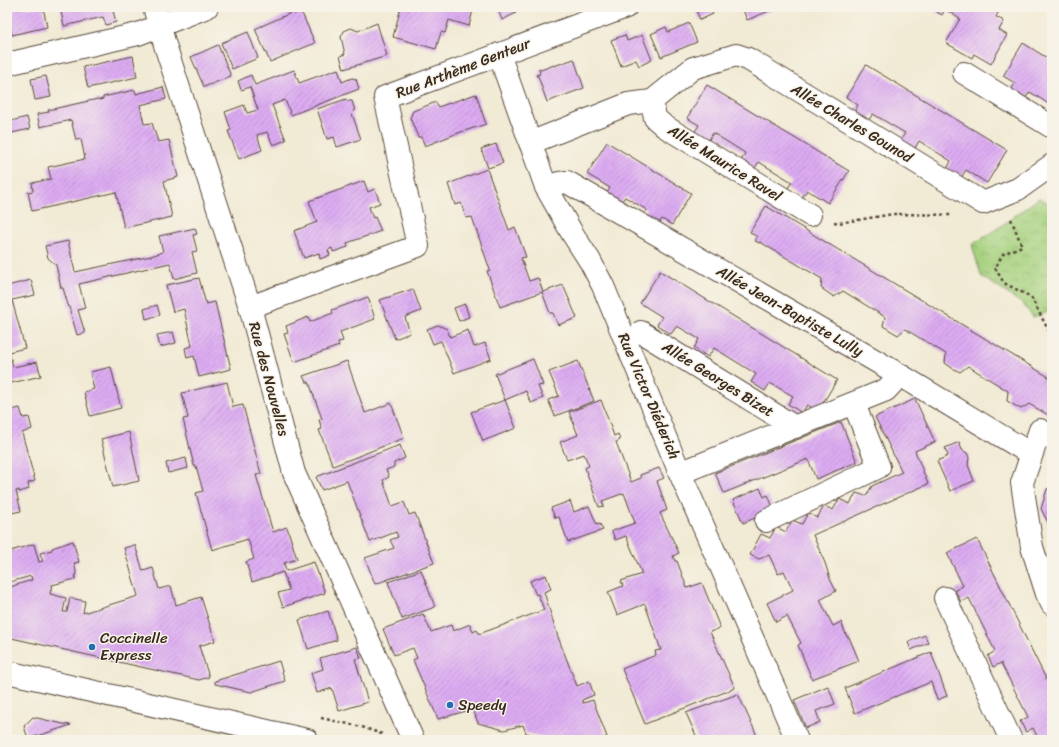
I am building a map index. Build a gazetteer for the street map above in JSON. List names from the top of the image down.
{
  "streets": {
    "street": [
      "Rue Arthème Genteur",
      "Allée Charles Gounod",
      "Allée Maurice Ravel",
      "Allée Jean-Baptiste Lully",
      "Rue des Nouvelles",
      "Allée Georges Bizet",
      "Rue Victor Diéderich"
    ]
  },
  "crossings": [
    ["Rue Arthème Genteur", "Rue des Nouvelles"],
    ["Rue Arthème Genteur", "Rue Victor Diéderich"],
    ["Allée Charles Gounod", "Allée Maurice Ravel"],
    ["Allée Jean-Baptiste Lully", "Rue Victor Diéderich"]
  ],
  "places": ["Coccinelle Express", "Speedy"]
}
